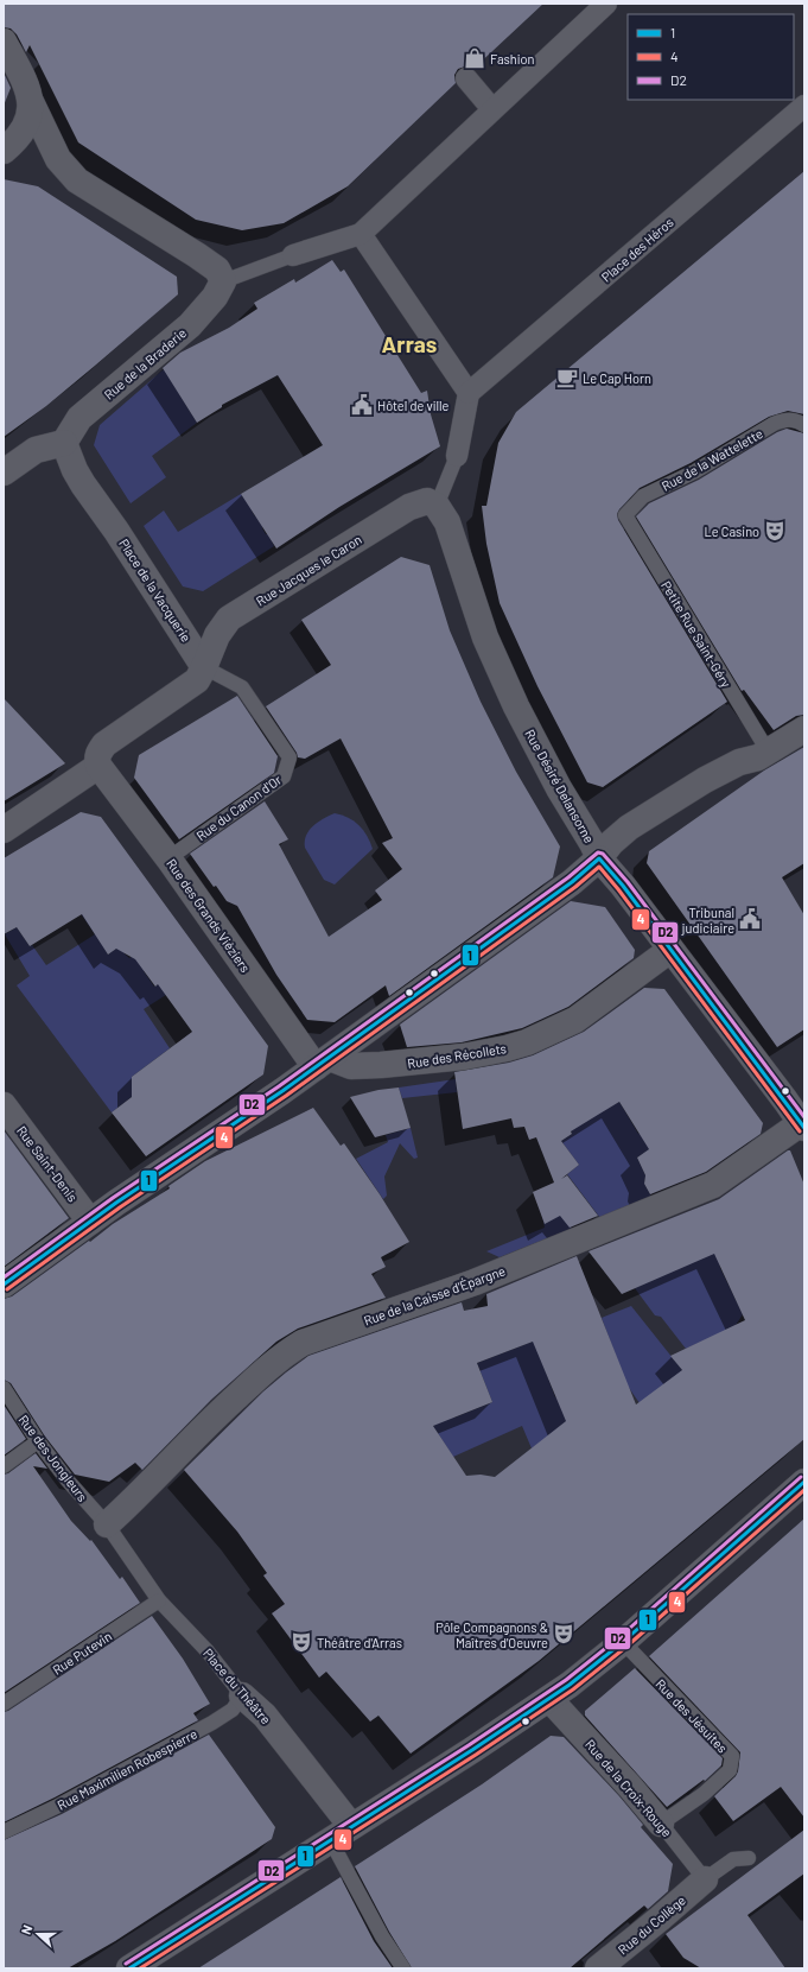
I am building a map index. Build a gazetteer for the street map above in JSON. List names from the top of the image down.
{
  "streets": {
    "street": [
      "Place des Héros",
      "Rue de la Braderie",
      "Rue Jacques le Caron",
      "Place de la Vacquerie",
      "Rue Désiré Delansorne",
      "Rue des Grands Viéziers",
      "Rue des Récollets",
      "Rue Saint-Denis",
      "Rue de la Caisse d'Épargne",
      "Place du Théâtre",
      "Rue de la Croix-Rouge",
      "Rue du Collège"
    ],
    "lane": [
      "Rue de la Wattelette",
      "Petite Rue Saint-Géry",
      "Rue du Canon d'Or",
      "Rue des Jongleurs",
      "Rue Putevin",
      "Rue des Jésuites",
      "Rue Maximilien Robespierre"
    ]
  },
  "crossings": [
    ["Rue de la Braderie", "Place de la Vacquerie"],
    ["Rue de la Wattelette", "Petite Rue Saint-Géry"],
    ["Rue Jacques le Caron", "Place de la Vacquerie"],
    ["Rue Jacques le Caron", "Rue Désiré Delansorne"],
    ["Rue Jacques le Caron", "Rue du Canon d'Or"],
    ["Place de la Vacquerie", "Rue du Canon d'Or"],
    ["Rue Désiré Delansorne", "Rue des Récollets"],
    ["Rue Désiré Delansorne", "Rue de la Caisse d'Épargne"],
    ["Rue du Canon d'Or", "Rue des Grands Viéziers"],
    ["Rue des Grands Viéziers", "Rue des Récollets"],
    ["Rue de la Caisse d'Épargne", "Rue des Jongleurs"],
    ["Rue de la Caisse d'Épargne", "Place du Théâtre"],
    ["Rue des Jongleurs", "Place du Théâtre"],
    ["Rue Putevin", "Place du Théâtre"],
    ["Place du Théâtre", "Rue Maximilien Robespierre"],
    ["Rue des Jésuites", "Rue de la Croix-Rouge"],
    ["Rue de la Croix-Rouge", "Rue du Collège"]
  ],
  "districts": ["Arras"],
  "places": {
    "shop": ["Fashion"],
    "cafe": ["Le Cap Horn"],
    "public building": ["Hôtel de ville", "Tribunal judiciaire"],
    "theatre": ["Le Casino", "Pôle Compagnons & Maîtres d'Oeuvre", "Théâtre d'Arras"]
  },
  "lines": ["transit line D2", "transit line 1", "transit line 4"],
  "legend": ["1", "4", "D2"],
  "north": "left"
}
